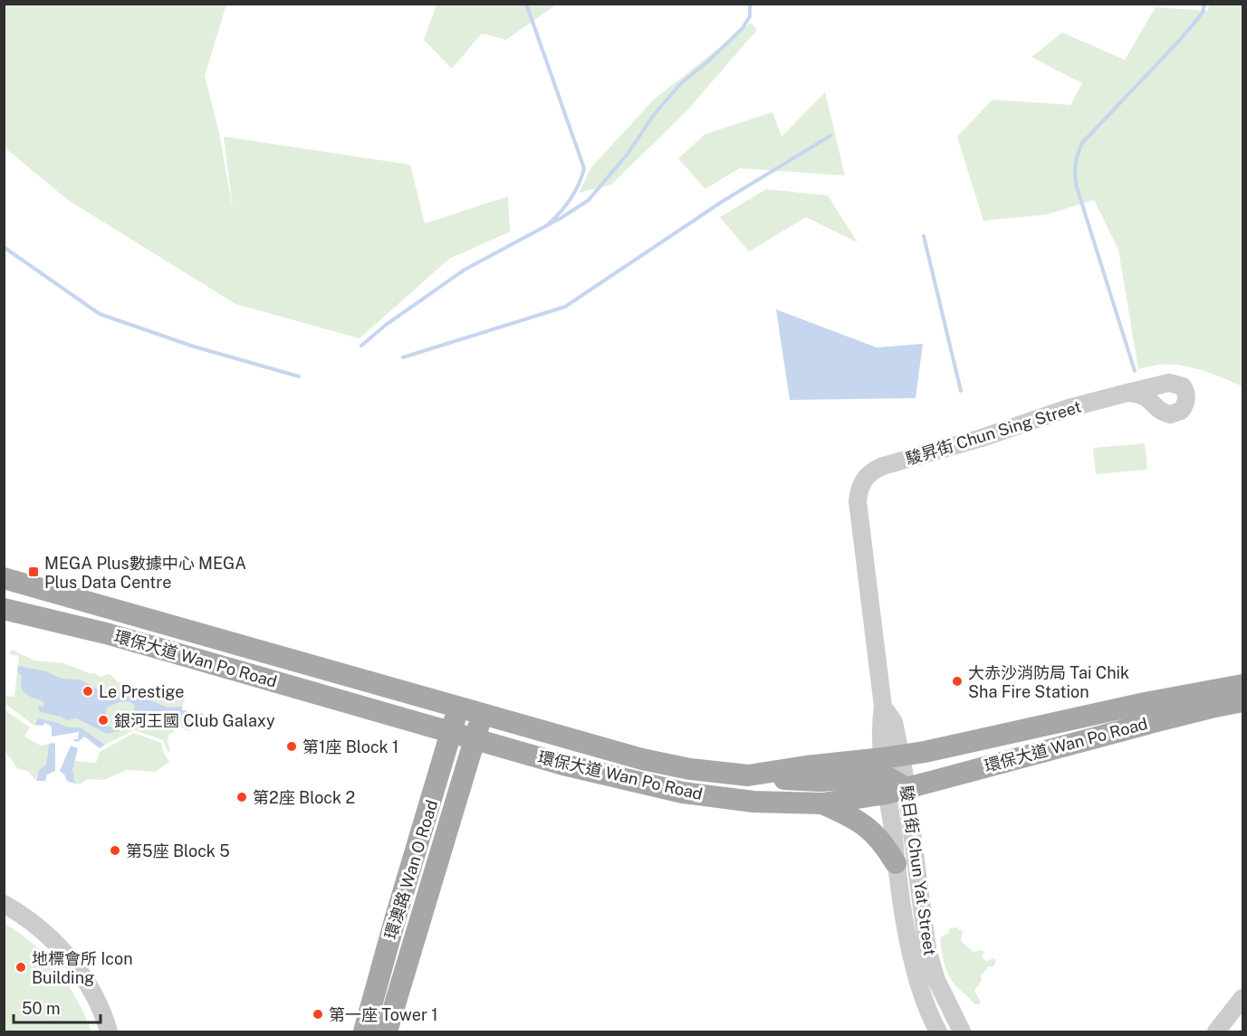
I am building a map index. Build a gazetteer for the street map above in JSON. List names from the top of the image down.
{
  "streets": {
    "main road": ["環保大道 Wan Po Road", "環澳路 Wan O Road"],
    "street": ["駿昇街 Chun Sing Street", "駿日街 Chun Yat Street"]
  },
  "crossings": [
    ["駿昇街 Chun Sing Street", "駿日街 Chun Yat Street"],
    ["環保大道 Wan Po Road", "環澳路 Wan O Road"],
    ["環保大道 Wan Po Road", "駿日街 Chun Yat Street"]
  ],
  "places": {
    "transit": ["MEGA Plus數據中心 MEGA Plus Data Centre"],
    "other": [
      "大赤沙消防局 Tai Chik Sha Fire Station",
      "Le Prestige",
      "銀河王國 Club Galaxy",
      "第1座 Block 1",
      "第2座 Block 2",
      "第5座 Block 5",
      "地標會所 Icon Building",
      "第一座 Tower 1"
    ]
  },
  "scale_bar": "50 m"
}
